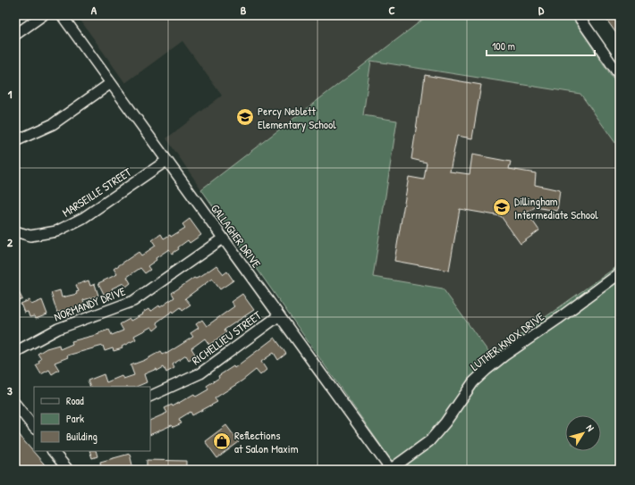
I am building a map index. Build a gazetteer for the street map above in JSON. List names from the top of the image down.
{
  "streets": {
    "street": [
      "MARSEILLE STREET",
      "GALLAGHER DRIVE",
      "NORMANDY DRIVE",
      "RICHELLIEU STREET",
      "LUTHER KNOX DRIVE"
    ]
  },
  "crossings": [
    ["MARSEILLE STREET", "GALLAGHER DRIVE"],
    ["GALLAGHER DRIVE", "NORMANDY DRIVE"],
    ["GALLAGHER DRIVE", "RICHELLIEU STREET"],
    ["GALLAGHER DRIVE", "LUTHER KNOX DRIVE"]
  ],
  "places": {
    "school or university": ["Percy Neblett Elementary School", "Dillingham Intermediate School"],
    "shop": ["Reflections at Salon Maxim"]
  },
  "legend": ["Road", "Park", "Building"],
  "scale_bar": "100 m",
  "north": "top right",
  "grid": {
    "columns": [
      "A",
      "B",
      "C",
      "D"
    ],
    "rows": ["1", "2", "3"]
  }
}
